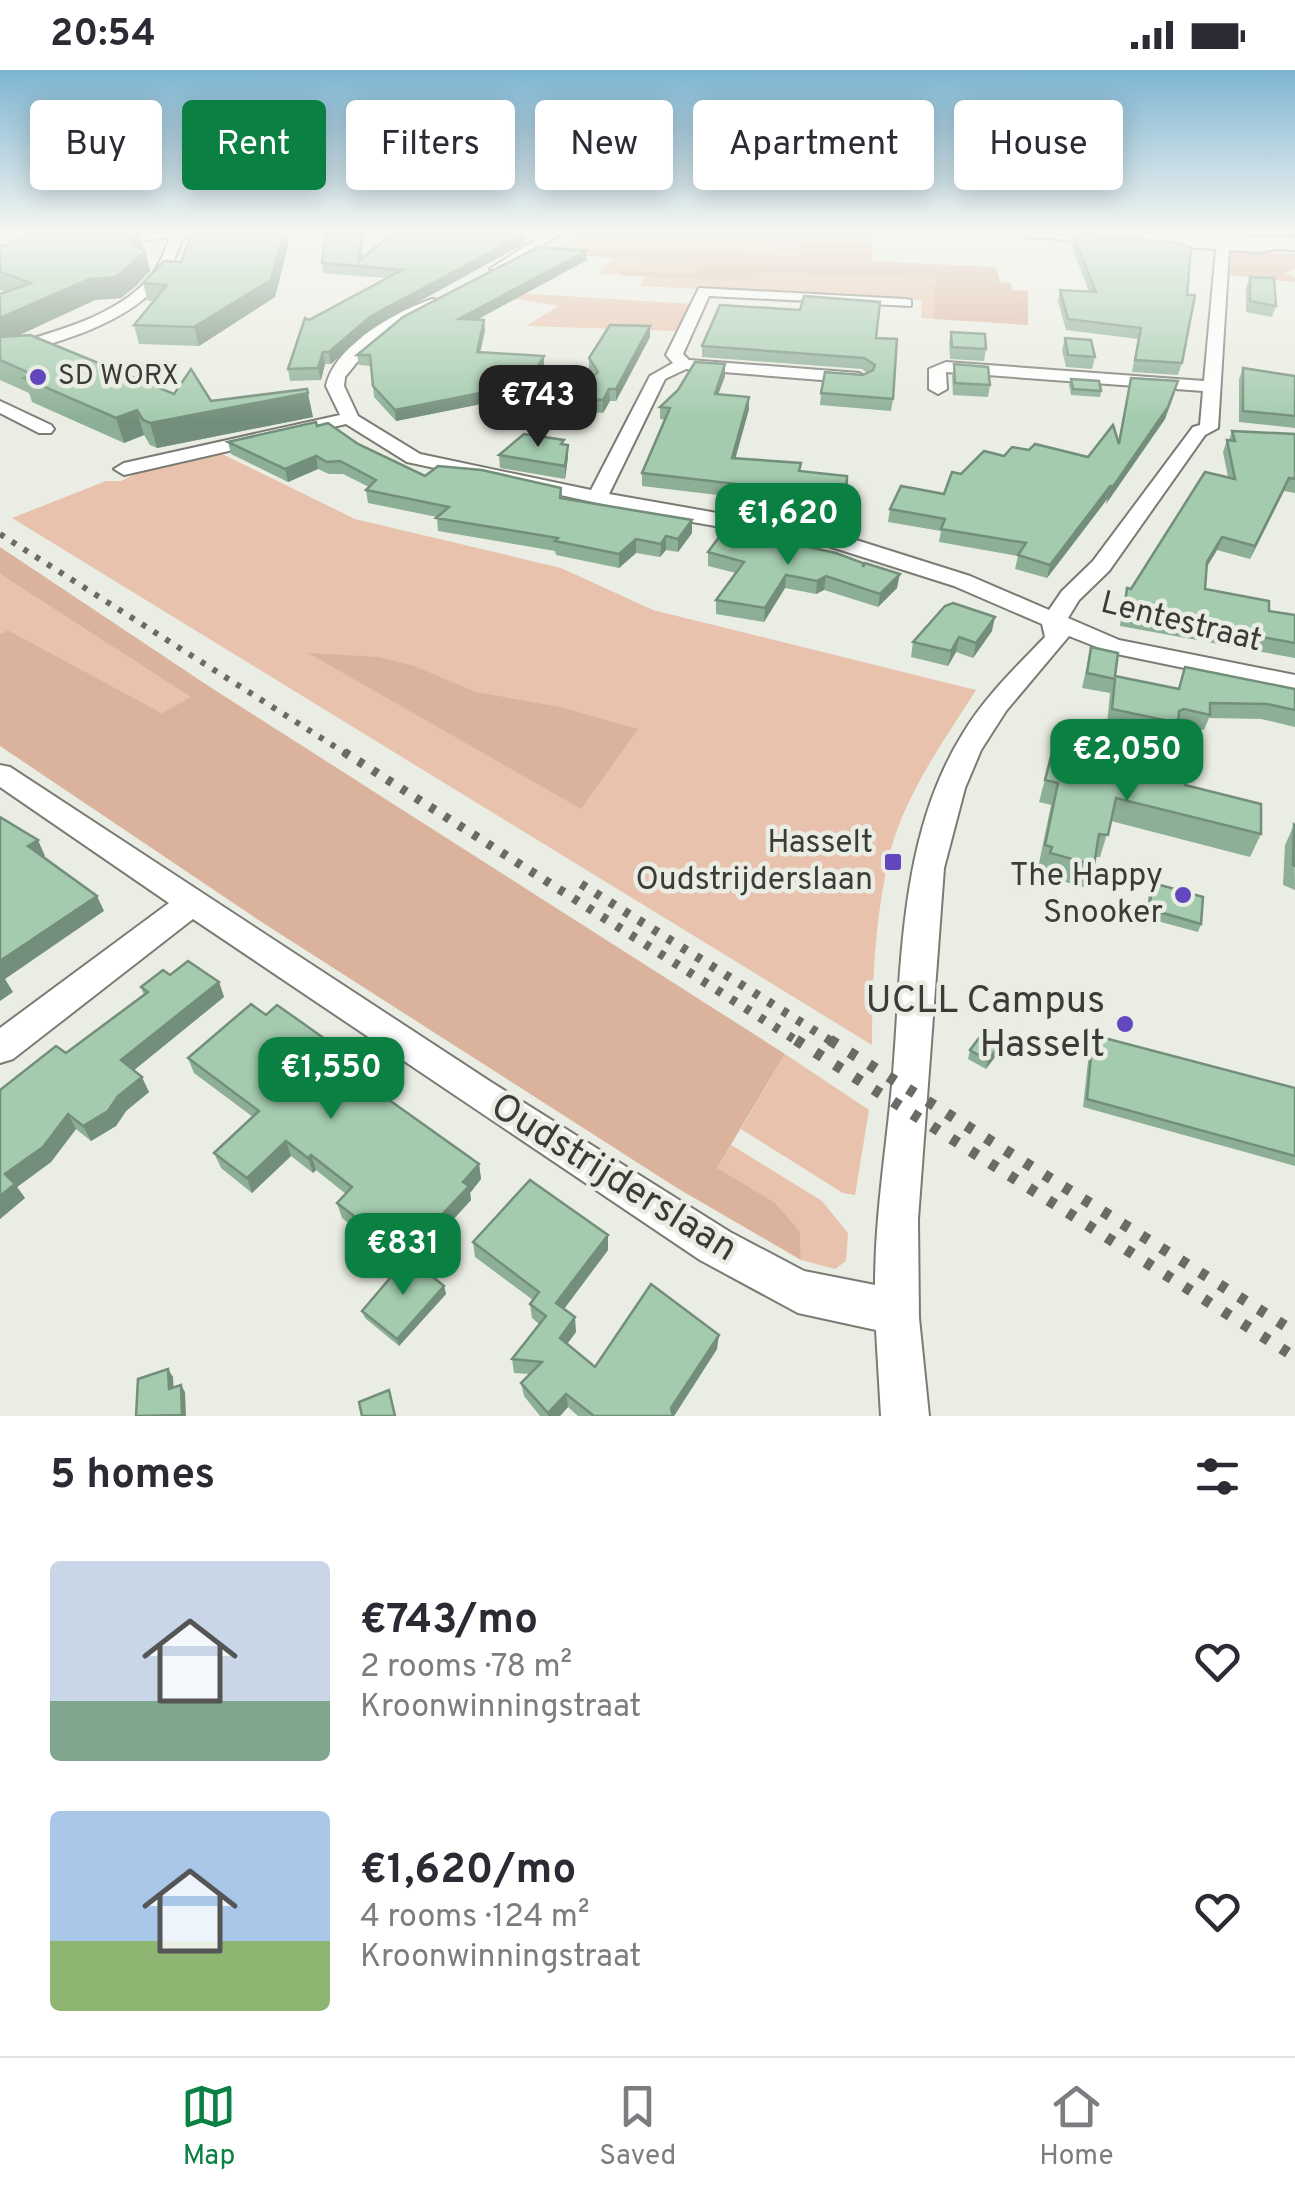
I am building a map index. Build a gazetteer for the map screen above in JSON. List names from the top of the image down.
{
  "streets": {
    "street": ["Lentestraat", "Oudstrijderslaan"]
  },
  "places": {
    "other": ["SD WORX", "The Happy Snooker", "UCLL Campus Hasselt"],
    "transit": ["Hasselt Oudstrijderslaan"]
  },
  "page": {
    "status": "20:54",
    "chip": [
      "Buy",
      "Rent",
      "Filters",
      "New",
      "Apartment",
      "House"
    ],
    "price": [
      "€743",
      "€1,620",
      "€2,050",
      "€1,550",
      "€831"
    ],
    "heading": "5 homes",
    "list": [
      {
        "name": "€743/mo",
        "note": "2 rooms · 78 m² · Kroonwinningstraat"
      },
      {
        "name": "€1,620/mo",
        "note": "4 rooms · 124 m² · Kroonwinningstraat"
      }
    ],
    "tabs": ["Map", "Saved", "Home"]
  }
}
